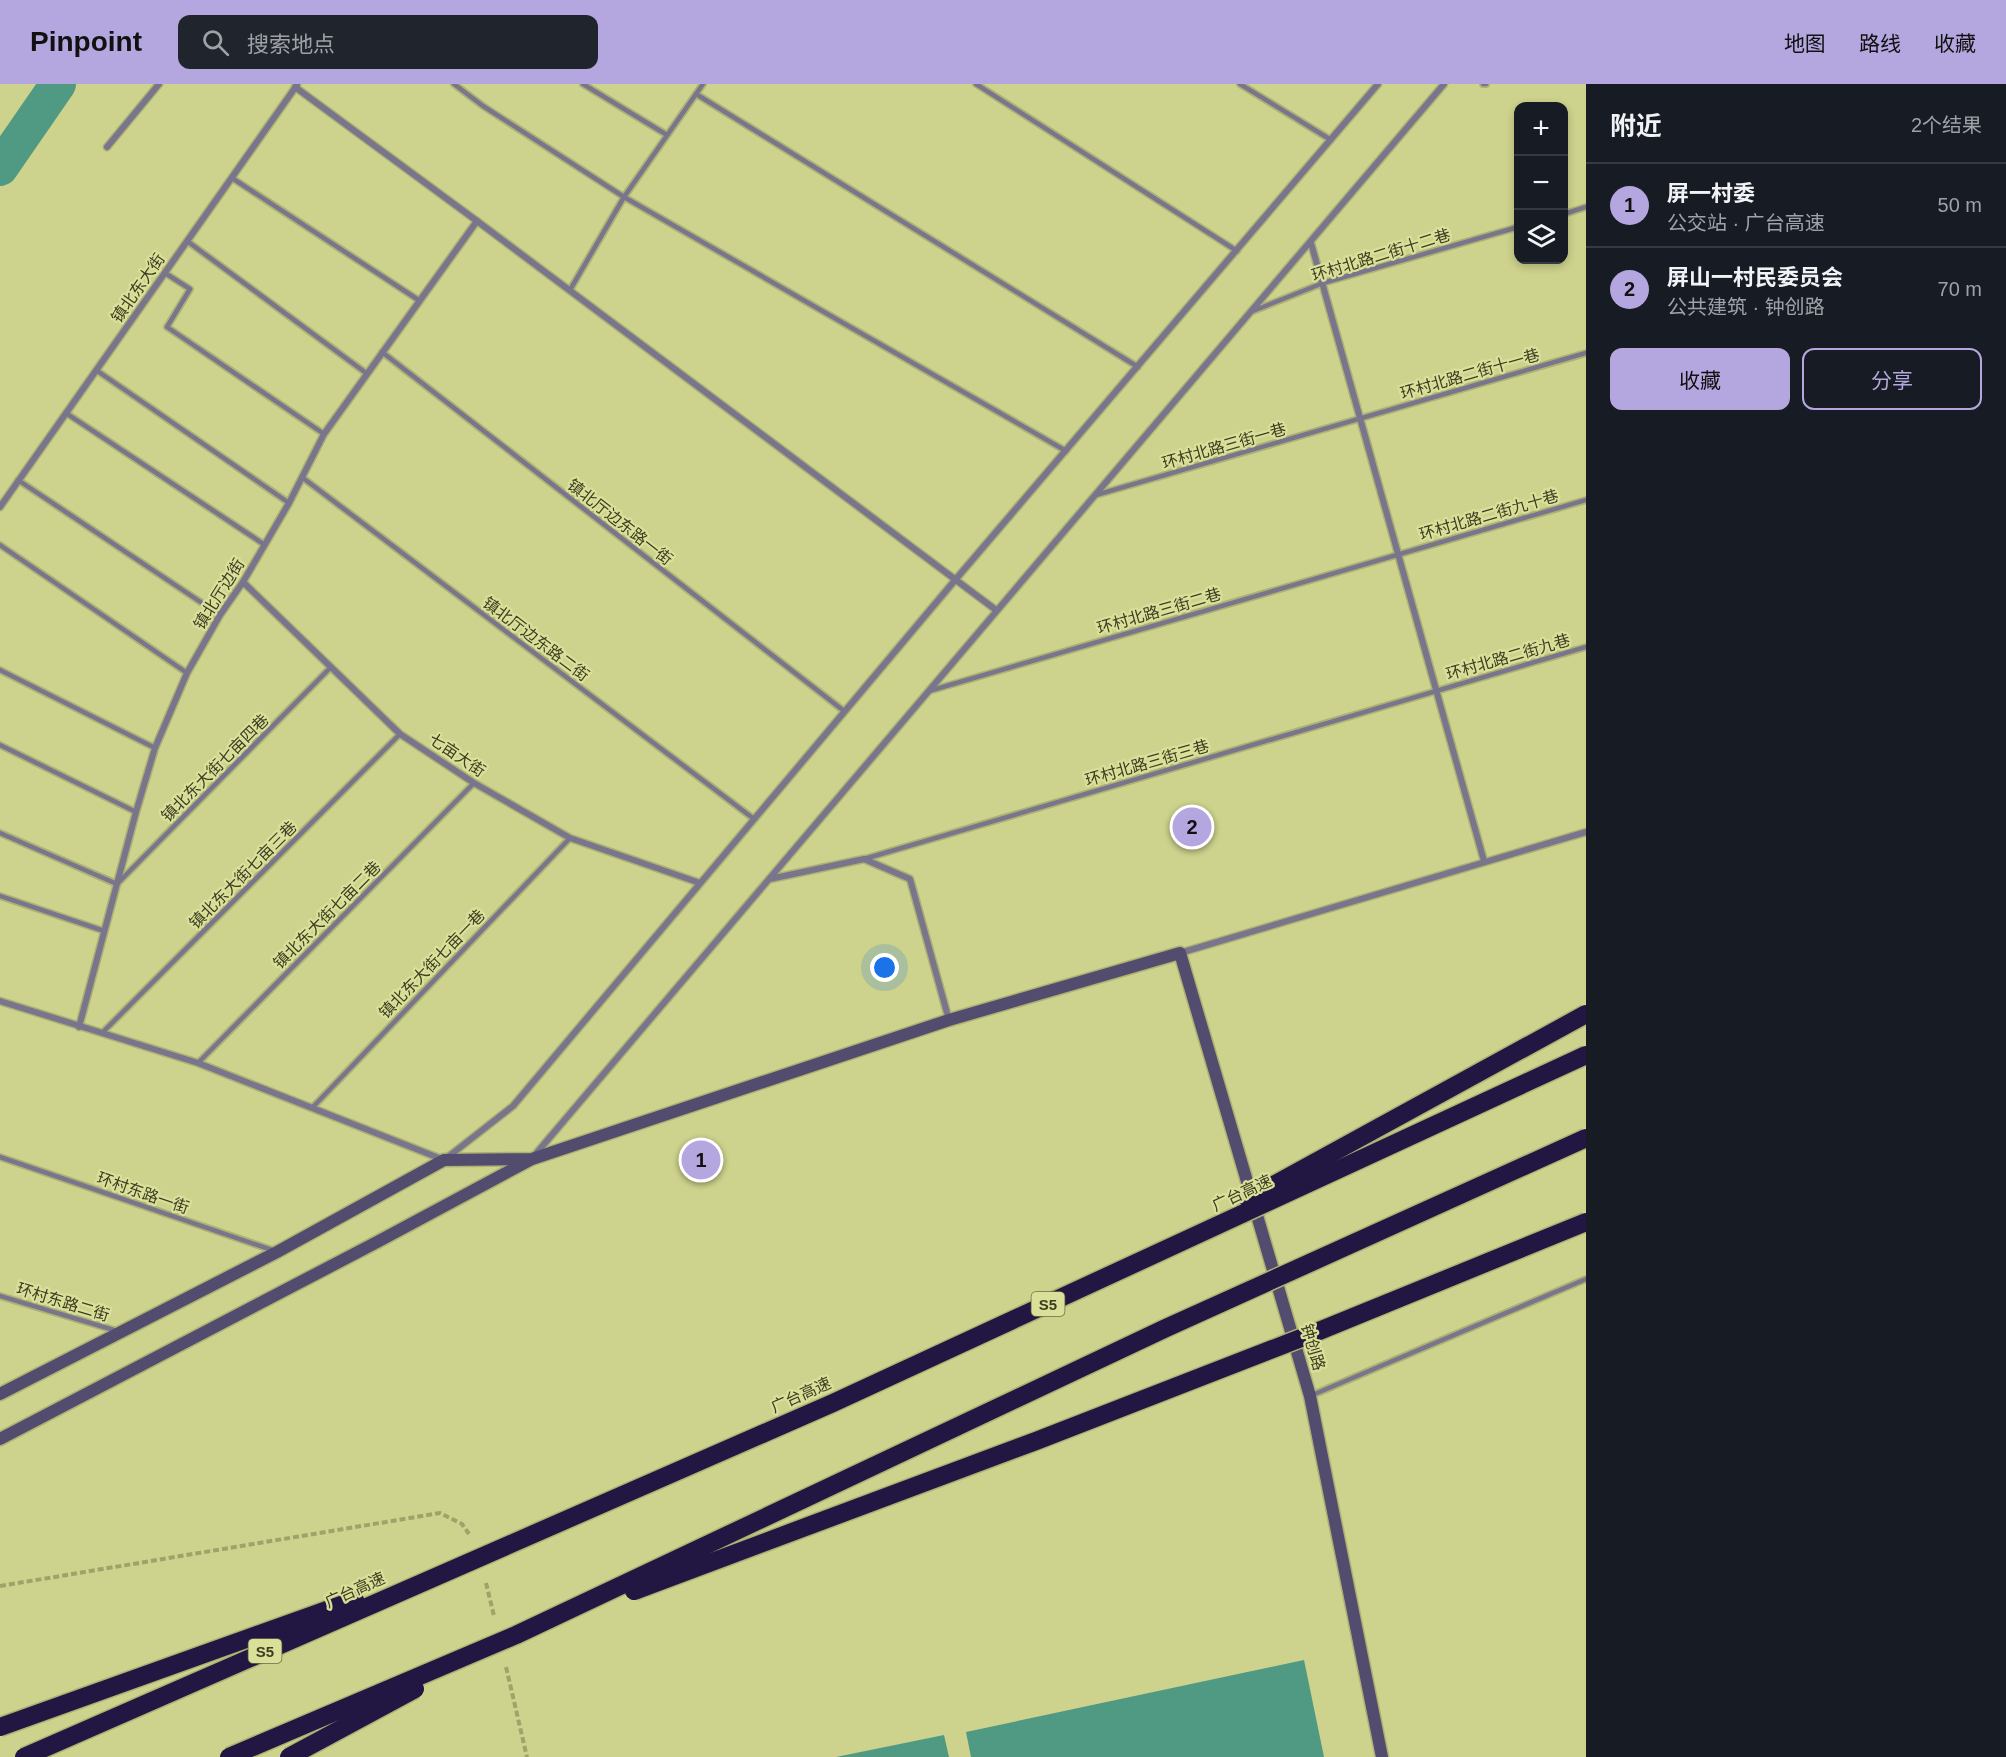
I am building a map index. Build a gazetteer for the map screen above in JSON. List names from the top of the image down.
{
  "streets": {
    "highway": ["广台高速", "S5"],
    "street": [
      "镇北东大街",
      "镇北厅边街",
      "七亩大街",
      "钟创路"
    ],
    "lane": [
      "环村北路二街十二巷",
      "环村北路二街十一巷",
      "环村北路三街一巷",
      "环村北路二街九十巷",
      "镇北厅边东路一街",
      "环村北路三街二巷",
      "镇北厅边东路二街",
      "环村北路二街九巷",
      "环村北路三街三巷",
      "镇北东大街七亩四巷",
      "镇北东大街七亩三巷",
      "镇北东大街七亩二巷",
      "镇北东大街七亩一巷",
      "环村东路一街",
      "环村东路二街"
    ]
  },
  "crossings": [
    ["环村北路二街十一巷", "环村北路三街一巷"],
    ["环村北路二街九十巷", "环村北路三街二巷"],
    ["镇北厅边东路一街", "镇北厅边街"],
    ["镇北厅边街", "镇北厅边东路二街"],
    ["镇北厅边街", "七亩大街"],
    ["镇北厅边街", "镇北东大街七亩四巷"],
    ["环村北路二街九巷", "环村北路三街三巷"],
    ["七亩大街", "镇北东大街七亩四巷"],
    ["七亩大街", "镇北东大街七亩三巷"],
    ["七亩大街", "镇北东大街七亩二巷"],
    ["七亩大街", "镇北东大街七亩一巷"]
  ],
  "page": {
    "header": "Pinpoint",
    "search": "搜索地点",
    "nav": ["地图", "路线", "收藏"],
    "heading": ["附近", "2个结果"],
    "map_buttons": ["+", "−"],
    "list": [
      {
        "mark": "1",
        "name": "屏一村委",
        "note": "公交站 · 广台高速",
        "value": "50 m"
      },
      {
        "mark": "2",
        "name": "屏山一村民委员会",
        "note": "公共建筑 · 钟创路",
        "value": "70 m"
      }
    ],
    "buttons": ["收藏", "分享"],
    "pins": ["2", "1"]
  }
}
